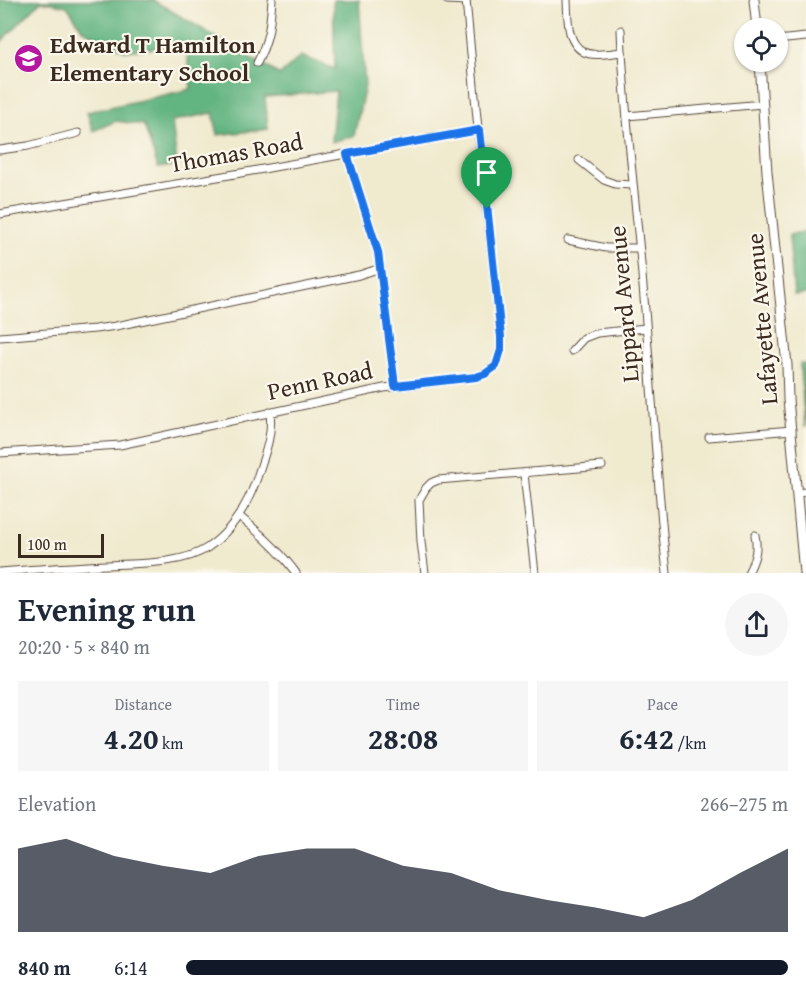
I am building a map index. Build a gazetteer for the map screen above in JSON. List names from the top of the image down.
{
  "streets": {
    "street": [
      "Thomas Road",
      "Lippard Avenue",
      "Lafayette Avenue",
      "Penn Road"
    ]
  },
  "crossings": [
    ["Thomas Road", "Penn Road"]
  ],
  "places": {
    "school or university": ["Edward T Hamilton Elementary School"]
  },
  "scale_bar": "100 m",
  "page": {
    "scale": "100 m",
    "heading": ["Evening run", "20:20 · 5 × 840 m"],
    "stats": [
      ["Distance", "4.20 km"],
      ["Time", "28:08"],
      ["Pace", "6:42 /km"]
    ],
    "chart": ["Elevation", "266–275 m"],
    "list": [
      {
        "name": "840 m",
        "note": "6:14"
      }
    ]
  }
}
